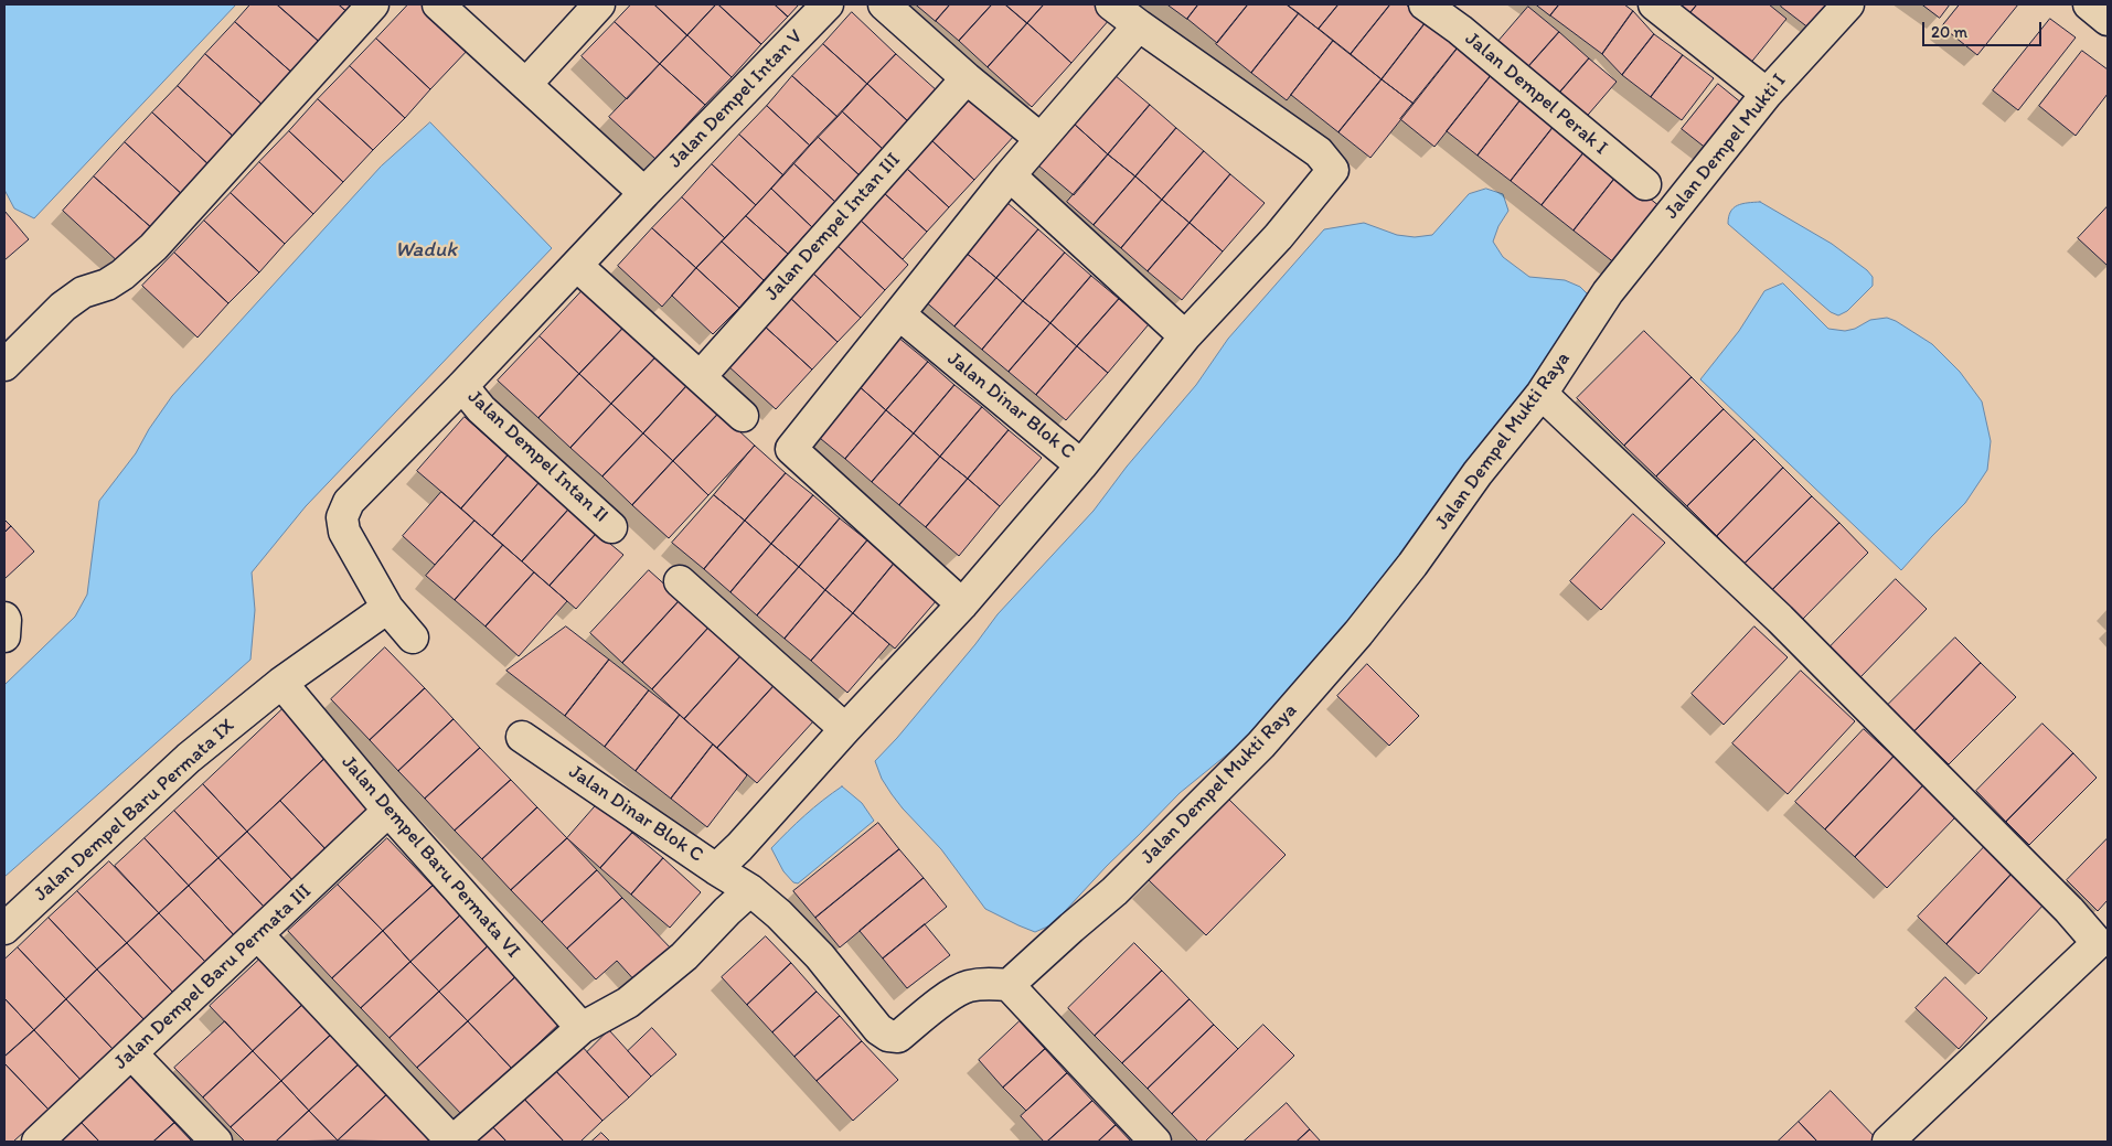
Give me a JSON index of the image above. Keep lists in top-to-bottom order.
{
  "streets": {
    "street": [
      "Jalan Dempel Perak I",
      "Jalan Dempel Intan V",
      "Jalan Dempel Mukti I",
      "Jalan Dempel Intan III",
      "Jalan Dinar Blok C",
      "Jalan Dempel Mukti Raya",
      "Jalan Dempel Intan II",
      "Jalan Dempel Baru Permata IX",
      "Jalan Dempel Baru Permata VI",
      "Jalan Dempel Baru Permata III"
    ]
  },
  "crossings": [
    ["Jalan Dempel Intan V", "Jalan Dempel Intan II"],
    ["Jalan Dempel Mukti I", "Jalan Dempel Mukti Raya"],
    ["Jalan Dempel Baru Permata IX", "Jalan Dempel Baru Permata VI"],
    ["Jalan Dempel Baru Permata VI", "Jalan Dempel Baru Permata III"]
  ],
  "water": ["Waduk"],
  "scale_bar": "20 m"
}
